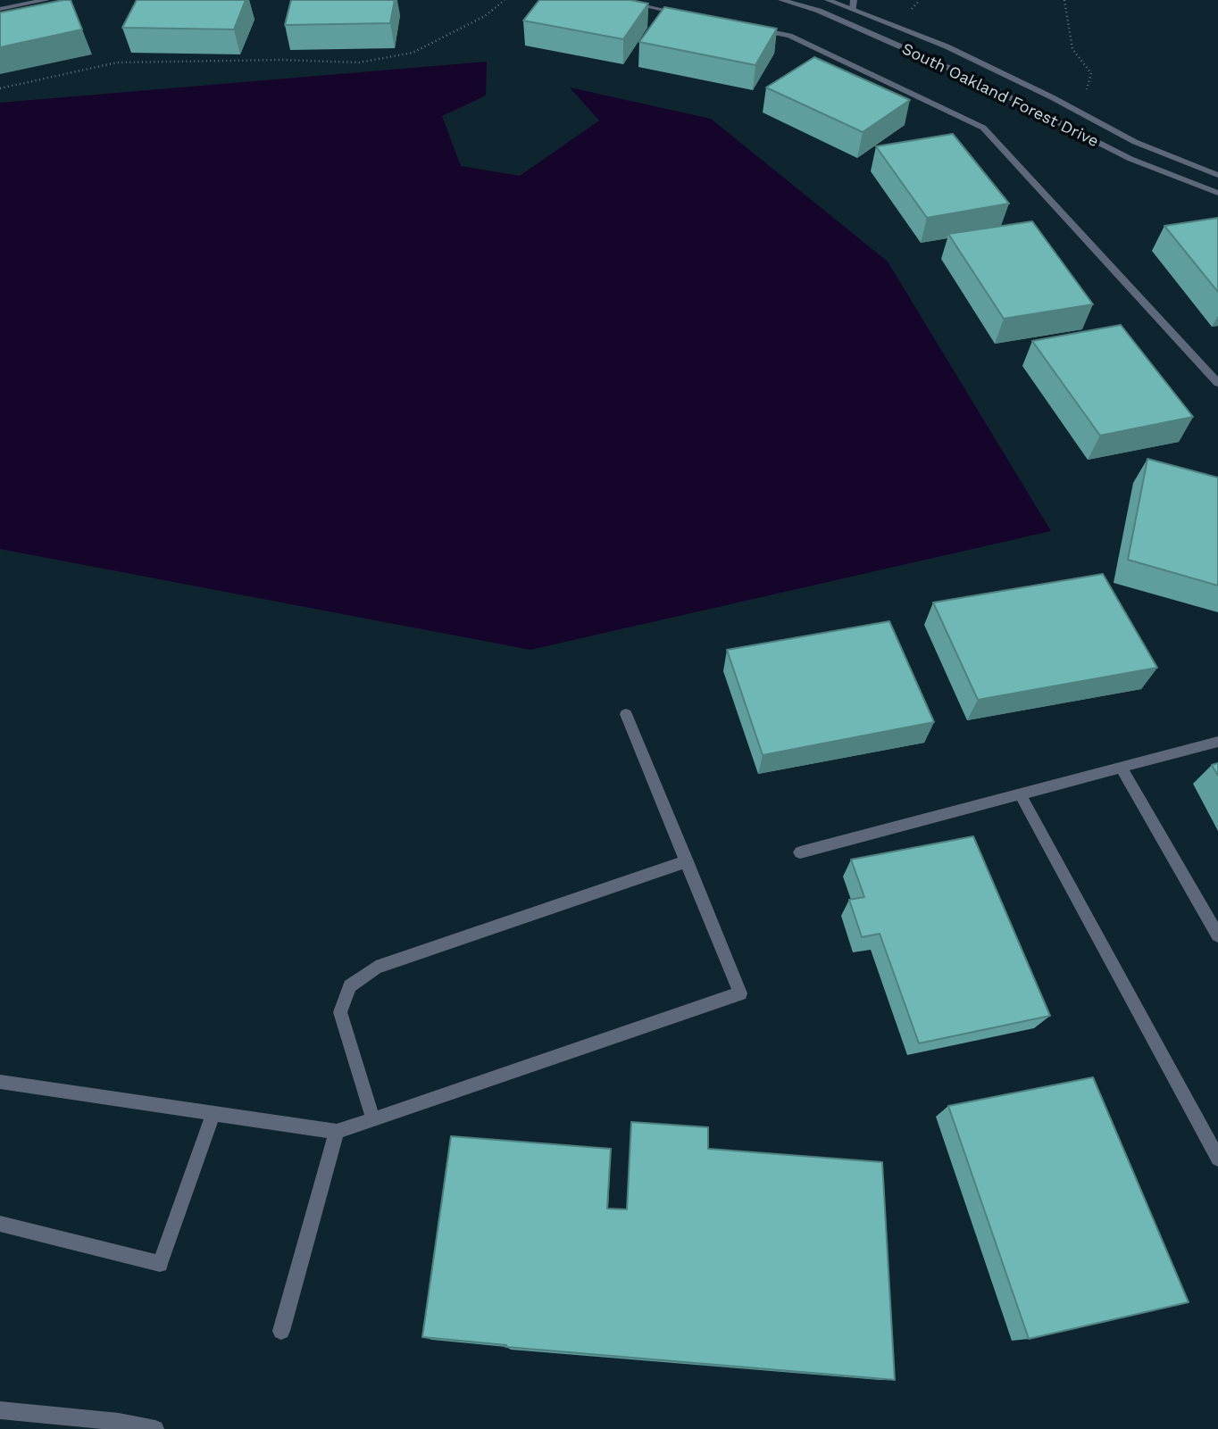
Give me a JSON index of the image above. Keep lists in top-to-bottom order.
{
  "streets": {
    "street": ["South Oakland Forest Drive"]
  }
}
